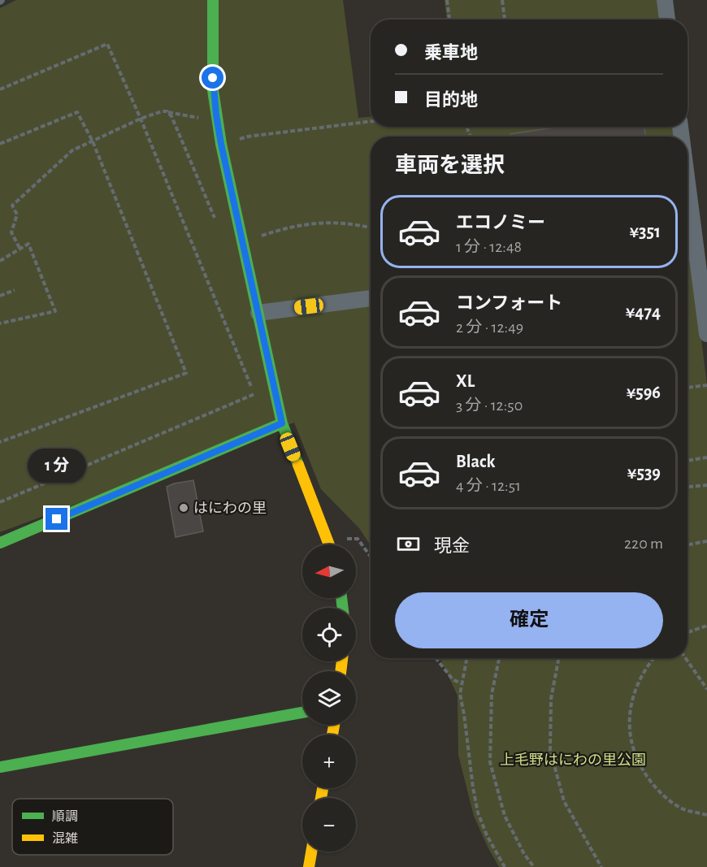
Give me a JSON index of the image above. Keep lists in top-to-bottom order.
{
  "parks": ["上毛野はにわの里公園"],
  "places": ["はにわの里"],
  "legend": ["順調", "混雑"],
  "north": "left",
  "page": {
    "banner": ["乗車地", "目的地"],
    "heading": "車両を選択",
    "list": [
      {
        "name": "エコノミー",
        "note": "1 分 · 12:48",
        "value": "¥351"
      },
      {
        "name": "コンフォート",
        "note": "2 分 · 12:49",
        "value": "¥474"
      },
      {
        "name": "XL",
        "note": "3 分 · 12:50",
        "value": "¥596"
      },
      {
        "name": "Black",
        "note": "4 分 · 12:51",
        "value": "¥539"
      }
    ],
    "bubble": "1 分",
    "pay": ["現金", "220 m"],
    "map_buttons": ["+", "−"],
    "buttons": "確定"
  }
}
